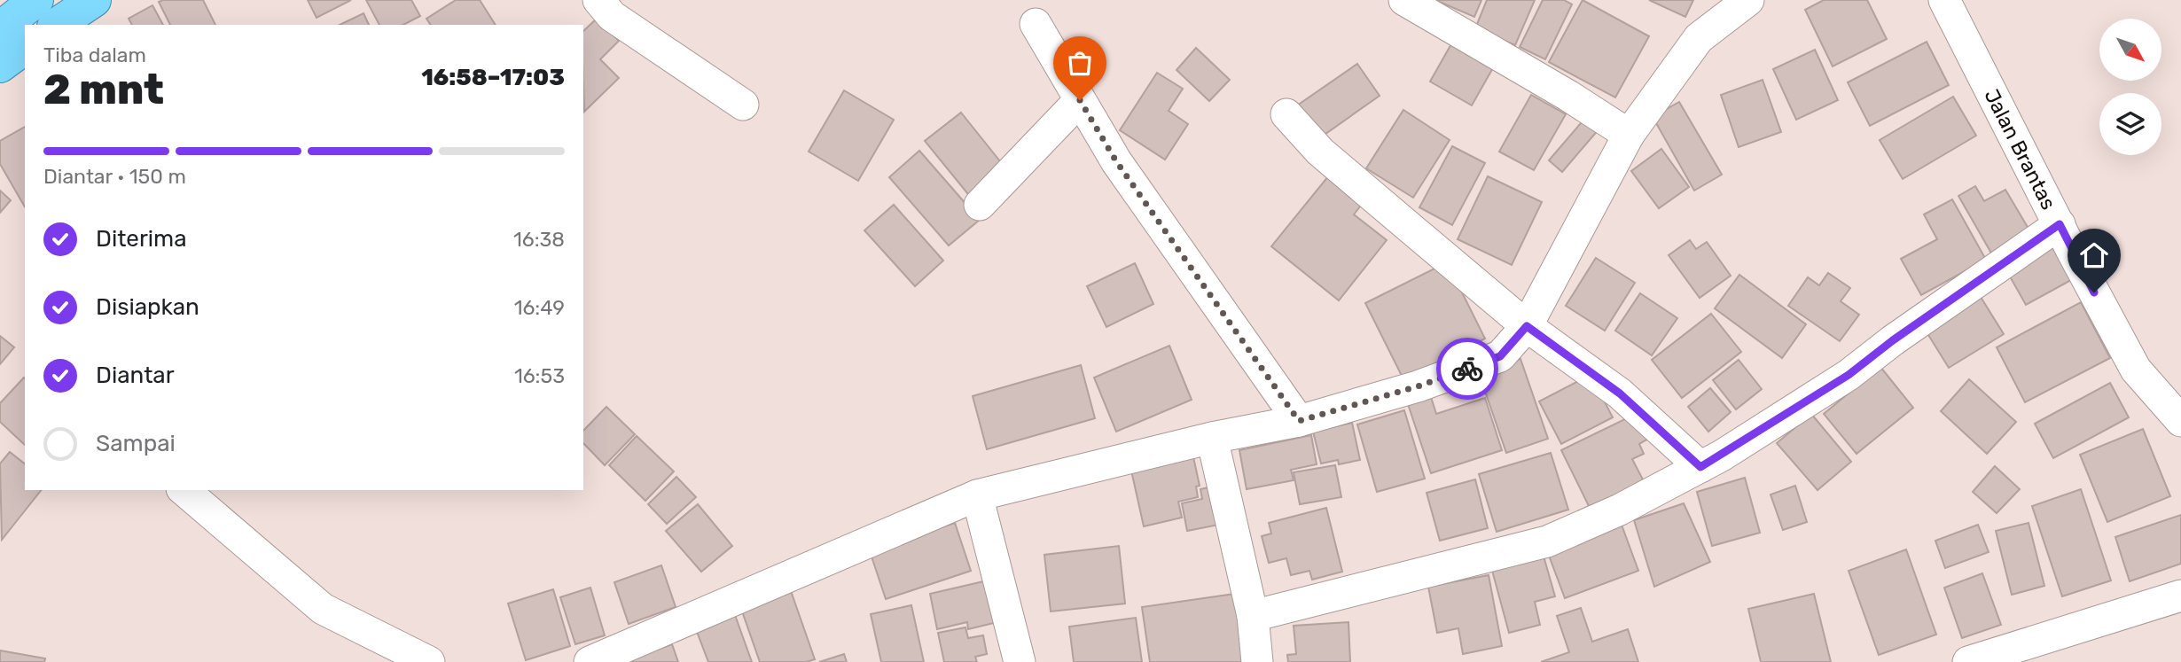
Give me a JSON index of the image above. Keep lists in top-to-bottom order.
{
  "streets": {
    "street": ["Jalan Brantas"]
  },
  "north": "bottom right",
  "page": {
    "heading": ["2 mnt", "Tiba dalam", "16:58–17:03"],
    "bar": "Diantar · 150 m",
    "list": [
      ["Diterima", "16:38"],
      ["Disiapkan", "16:49"],
      ["Diantar", "16:53"],
      "Sampai"
    ]
  }
}
